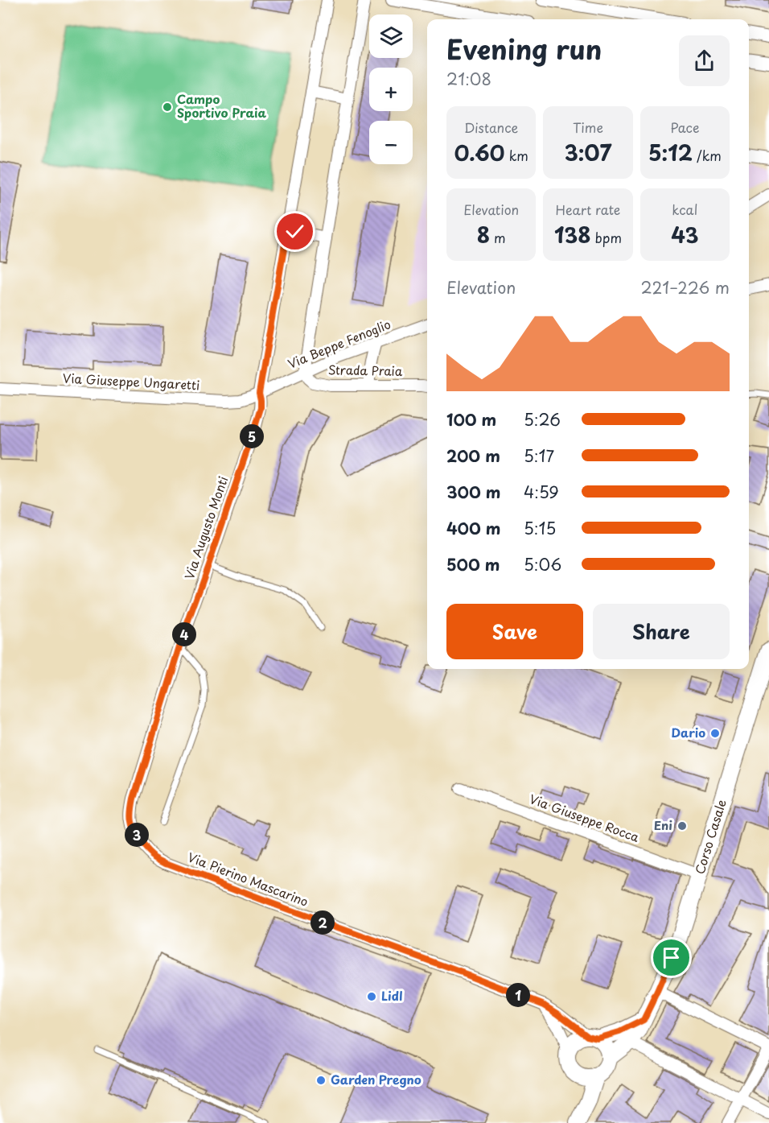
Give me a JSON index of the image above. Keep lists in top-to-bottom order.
{
  "streets": {
    "street": [
      "Via Beppe Fenoglio",
      "Strada Praia",
      "Via Giuseppe Ungaretti",
      "Via Augusto Monti",
      "Via Giuseppe Rocca",
      "Corso Casale",
      "Via Pierino Mascarino"
    ]
  },
  "crossings": [
    ["Via Beppe Fenoglio", "Strada Praia"],
    ["Via Beppe Fenoglio", "Via Giuseppe Ungaretti"],
    ["Via Beppe Fenoglio", "Via Augusto Monti"],
    ["Via Giuseppe Ungaretti", "Via Augusto Monti"],
    ["Via Augusto Monti", "Via Pierino Mascarino"],
    ["Via Giuseppe Rocca", "Corso Casale"],
    ["Corso Casale", "Via Pierino Mascarino"]
  ],
  "places": [
    "Campo Sportivo Praia",
    "Dario",
    "Eni",
    "Lidl",
    "Garden Pregno"
  ],
  "page": {
    "map_buttons": ["+", "−"],
    "heading": ["Evening run", "21:08"],
    "stats": [
      ["Distance", "0.60 km"],
      ["Time", "3:07"],
      ["Pace", "5:12 /km"],
      ["Elevation", "8 m"],
      ["Heart rate", "138 bpm"],
      ["kcal", "43"]
    ],
    "chart": ["Elevation", "221–226 m"],
    "list": [
      {
        "name": "100 m",
        "note": "5:26"
      },
      {
        "name": "200 m",
        "note": "5:17"
      },
      {
        "name": "300 m",
        "note": "4:59"
      },
      {
        "name": "400 m",
        "note": "5:15"
      },
      {
        "name": "500 m",
        "note": "5:06"
      }
    ],
    "pins": [
      "5",
      "4",
      "3",
      "2",
      "1"
    ],
    "buttons": ["Save", "Share"]
  }
}
